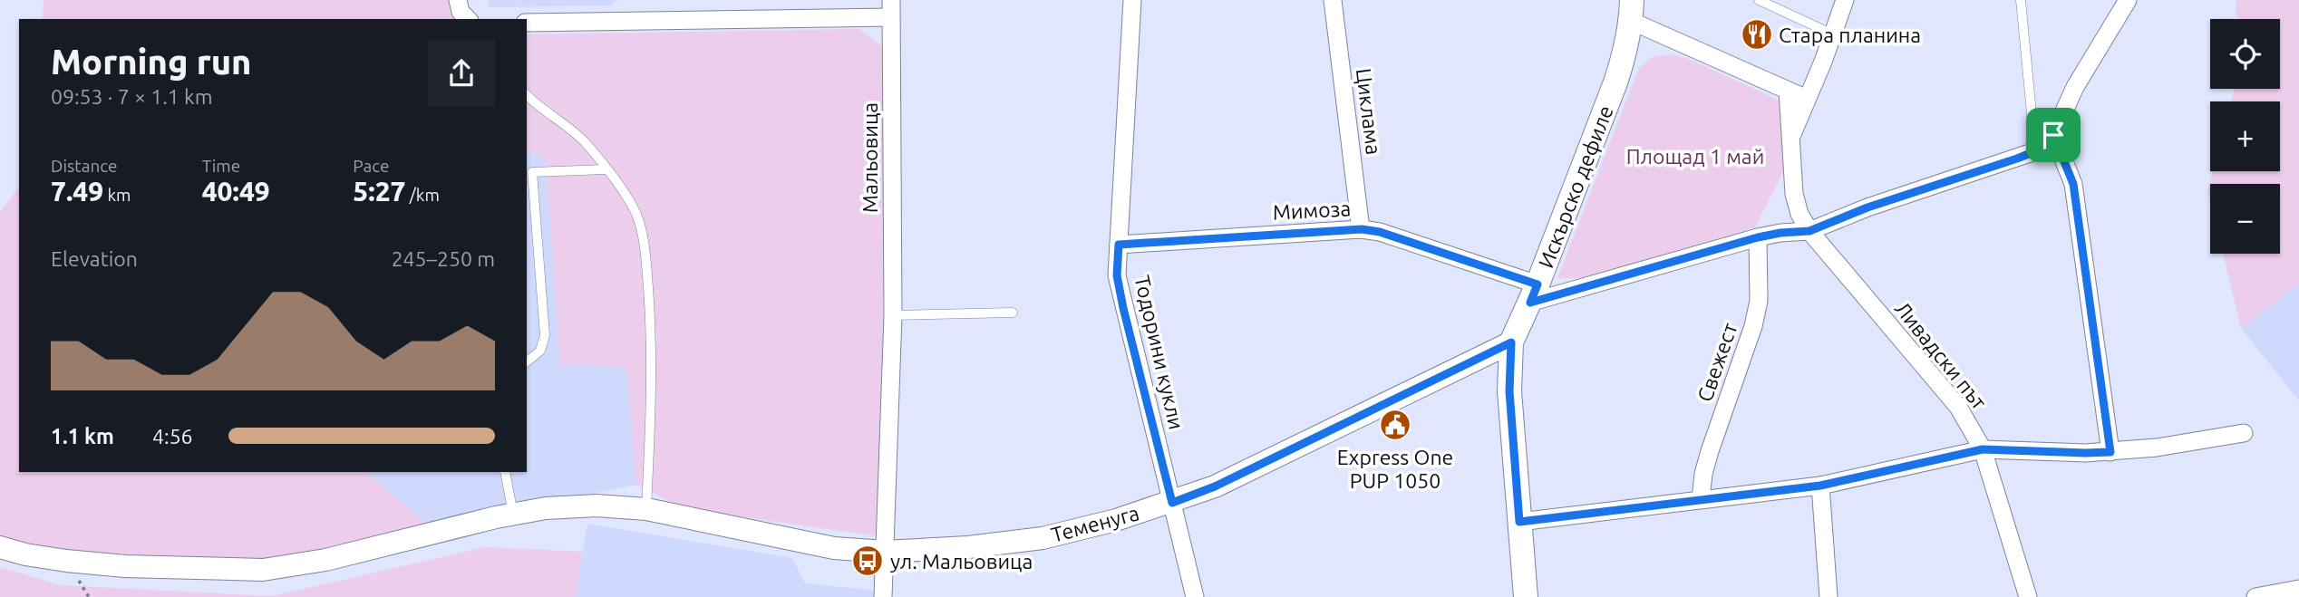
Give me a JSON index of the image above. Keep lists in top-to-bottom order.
{
  "streets": {
    "main road": ["Искърско дефиле"],
    "street": [
      "Циклама",
      "Мальовица",
      "Мимоза",
      "Тодорини кукли",
      "Ливадски път",
      "Свежест",
      "Теменуга"
    ]
  },
  "crossings": [
    ["Циклама", "Мимоза"],
    ["Мальовица", "Теменуга"],
    ["Искърско дефиле", "Мимоза"],
    ["Искърско дефиле", "Теменуга"],
    ["Мимоза", "Тодорини кукли"],
    ["Тодорини кукли", "Теменуга"]
  ],
  "parks": ["Площад 1 май"],
  "places": {
    "restaurant": ["Стара планина"],
    "public building": ["Express One PUP 1050"],
    "bus stop": ["ул. Мальовица"]
  },
  "page": {
    "map_buttons": ["+", "−"],
    "heading": ["Morning run", "09:53 · 7 × 1.1 km"],
    "stats": [
      ["Distance", "7.49 km"],
      ["Time", "40:49"],
      ["Pace", "5:27 /km"]
    ],
    "chart": ["Elevation", "245–250 m"],
    "list": [
      {
        "name": "1.1 km",
        "note": "4:56"
      }
    ]
  }
}
